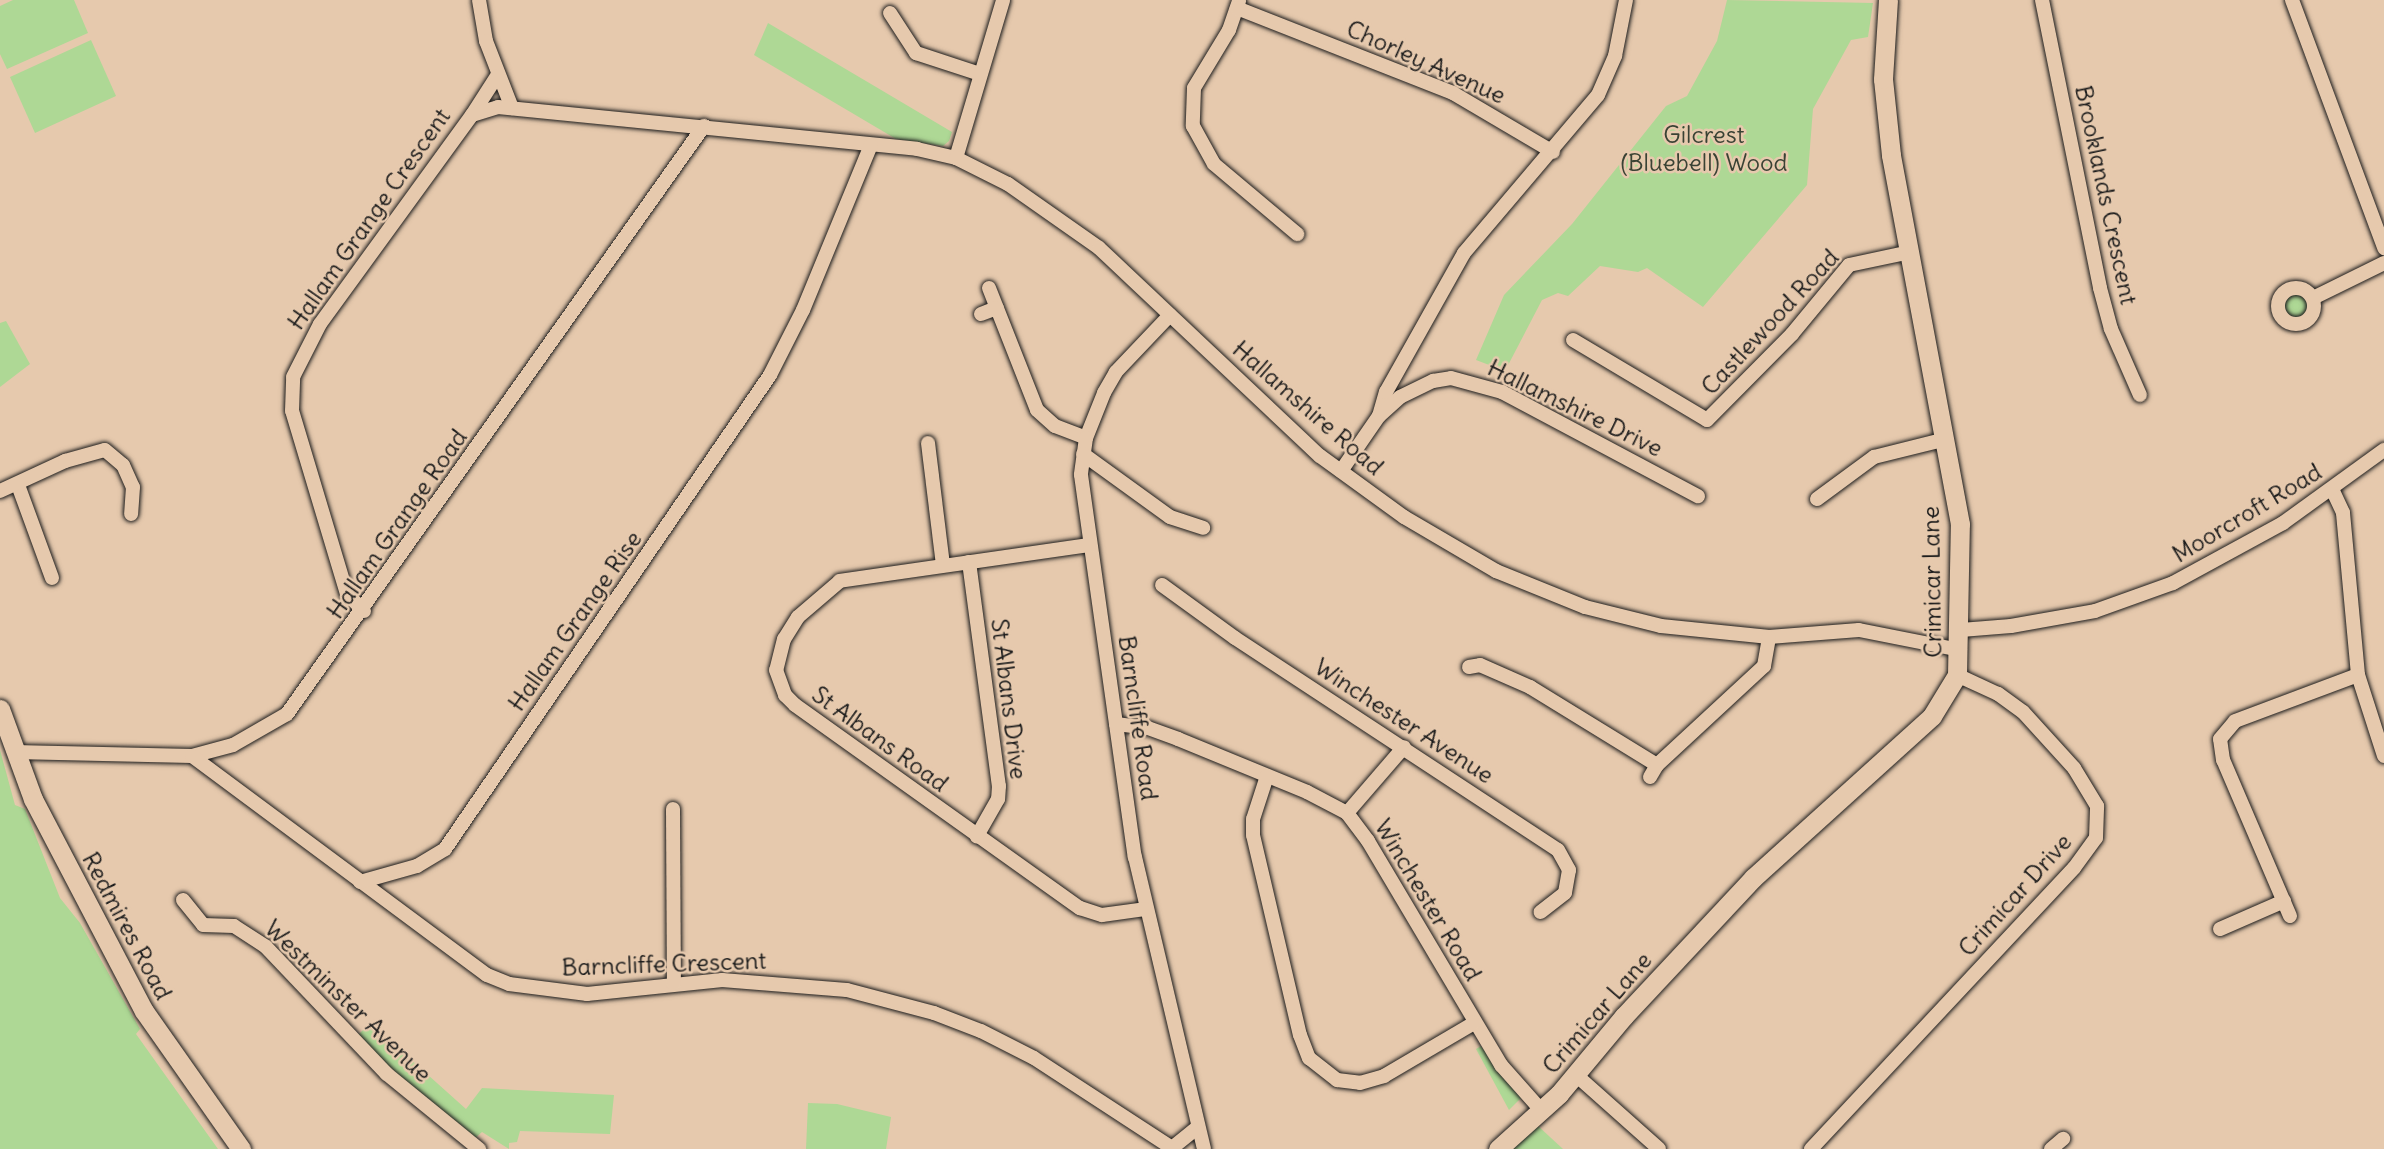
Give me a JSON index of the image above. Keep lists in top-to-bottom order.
{
  "streets": {
    "street": [
      "Chorley Avenue",
      "Brooklands Crescent",
      "Hallam Grange Crescent",
      "Castlewood Road",
      "Hallamshire Road",
      "Hallamshire Drive",
      "Moorcroft Road",
      "Hallam Grange Road",
      "Crimicar Lane",
      "Hallam Grange Rise",
      "St Albans Drive",
      "Barncliffe Road",
      "Winchester Avenue",
      "St Albans Road",
      "Crimicar Drive",
      "Winchester Road",
      "Redmires Road",
      "Barncliffe Crescent",
      "Westminster Avenue"
    ]
  },
  "crossings": [
    ["Hallam Grange Crescent", "Hallamshire Road"],
    ["Hallam Grange Crescent", "Hallam Grange Road"],
    ["Hallam Grange Crescent", "Hallam Grange Rise"],
    ["Castlewood Road", "Crimicar Lane"],
    ["Hallamshire Road", "Hallamshire Drive"],
    ["Hallamshire Road", "Moorcroft Road"],
    ["Hallamshire Road", "Crimicar Lane"],
    ["Hallamshire Road", "Barncliffe Road"],
    ["Moorcroft Road", "Crimicar Lane"],
    ["Hallam Grange Road", "Redmires Road"],
    ["Crimicar Lane", "Crimicar Drive"],
    ["Crimicar Lane", "Winchester Road"],
    ["Hallam Grange Rise", "Barncliffe Crescent"],
    ["St Albans Drive", "St Albans Road"],
    ["Barncliffe Road", "St Albans Road"],
    ["Barncliffe Road", "Winchester Road"],
    ["Barncliffe Road", "Barncliffe Crescent"]
  ],
  "parks": ["Gilcrest (Bluebell) Wood"]
}
